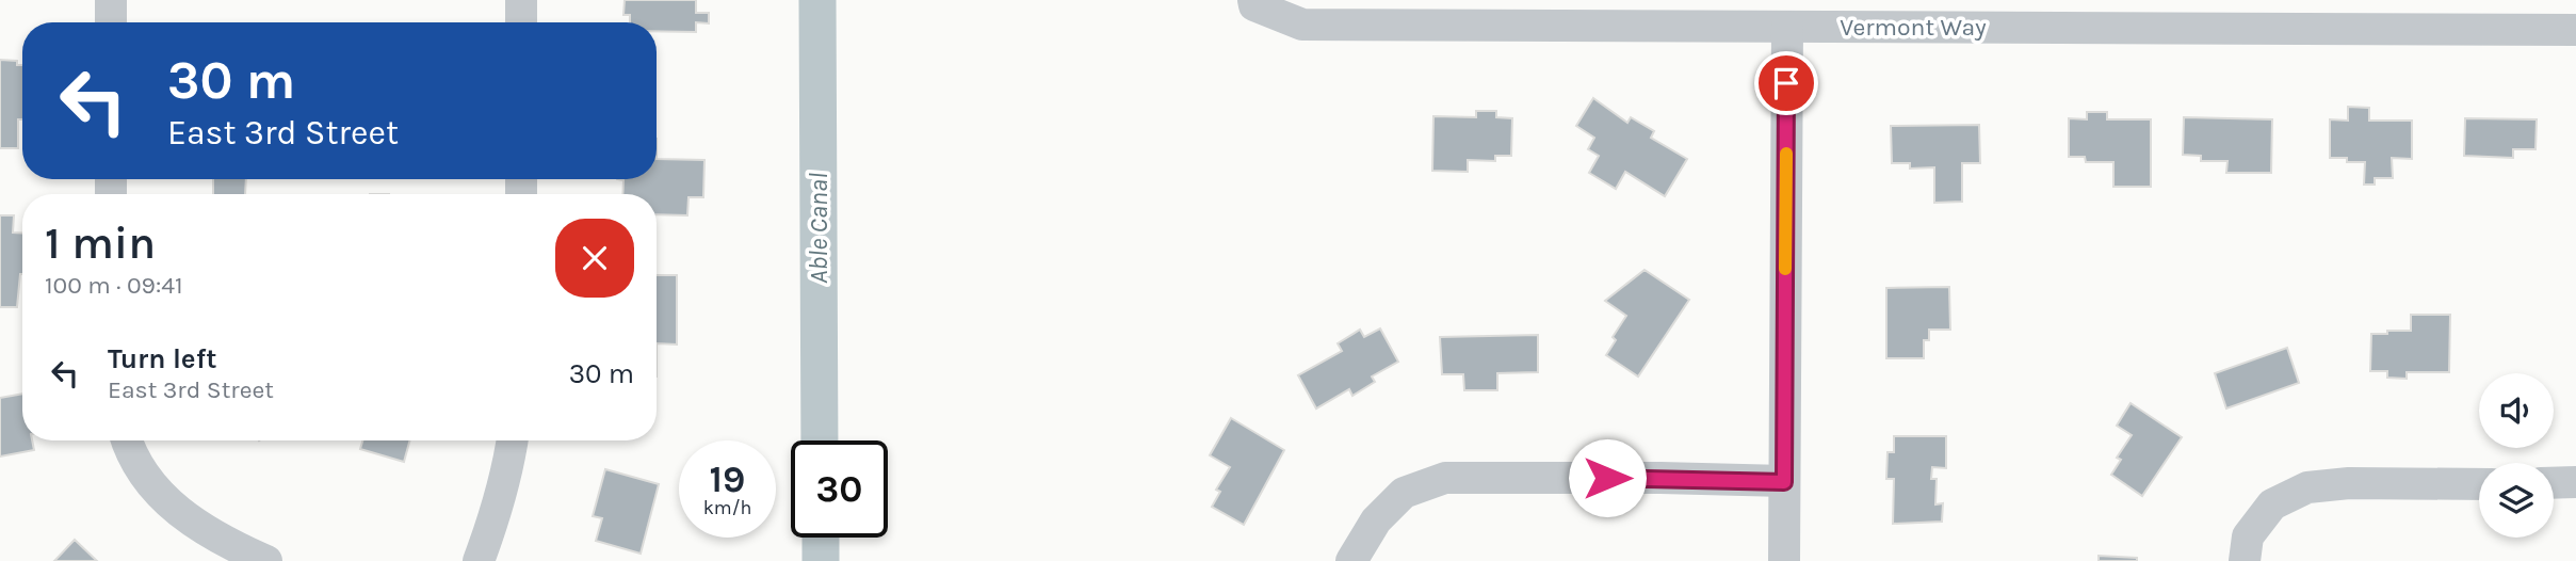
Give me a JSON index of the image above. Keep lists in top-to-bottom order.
{
  "streets": {
    "street": ["Vermont Way"]
  },
  "water": ["Able Canal"],
  "page": {
    "turn": ["30 m", "East 3rd Street"],
    "heading": ["1 min", "100 m · 09:41"],
    "list": [
      {
        "name": "Turn left",
        "note": "East 3rd Street",
        "value": "30 m"
      }
    ],
    "speed": "19 km/h",
    "limit": "30"
  }
}
